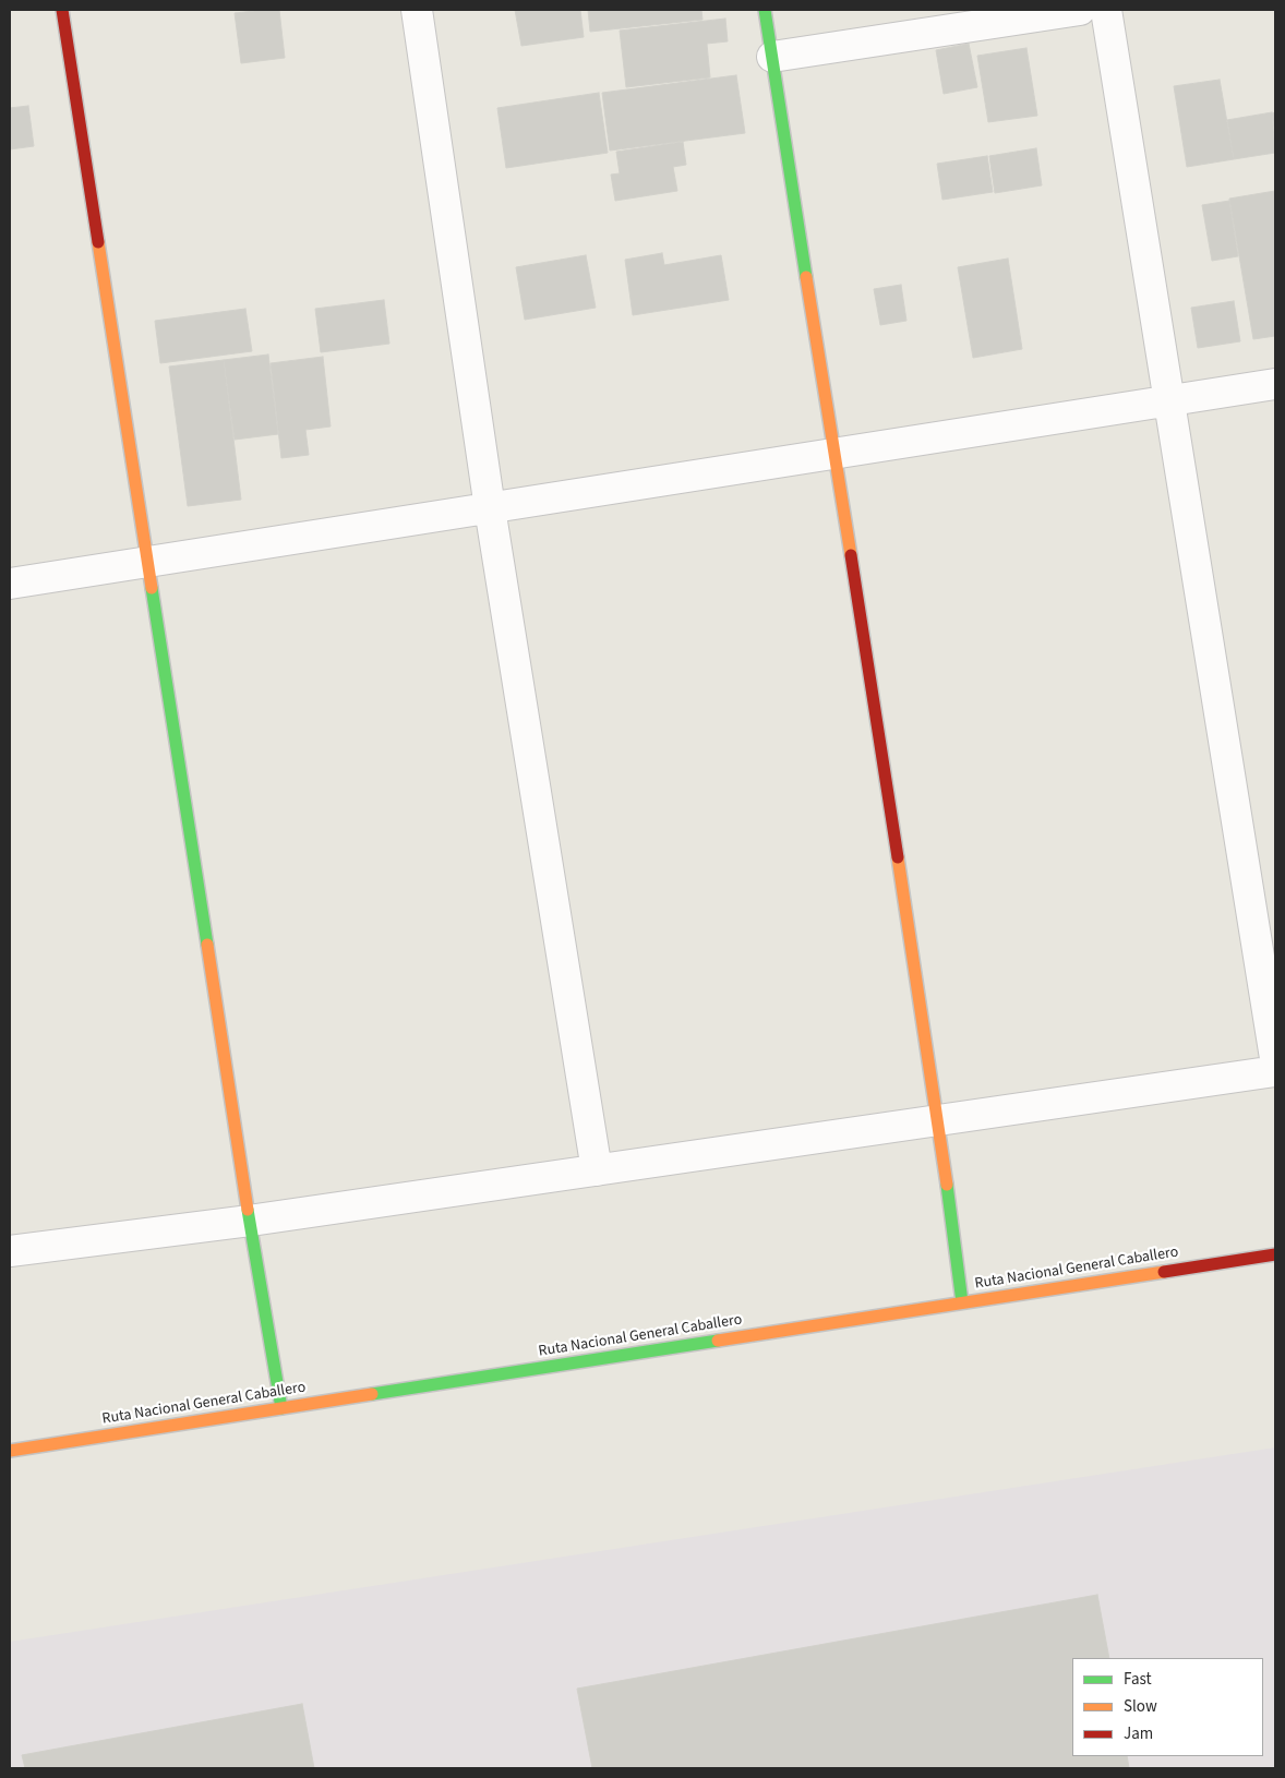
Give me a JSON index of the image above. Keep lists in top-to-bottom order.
{
  "streets": {
    "main road": ["Ruta Nacional General Caballero"]
  },
  "legend": ["Fast", "Slow", "Jam"]
}
